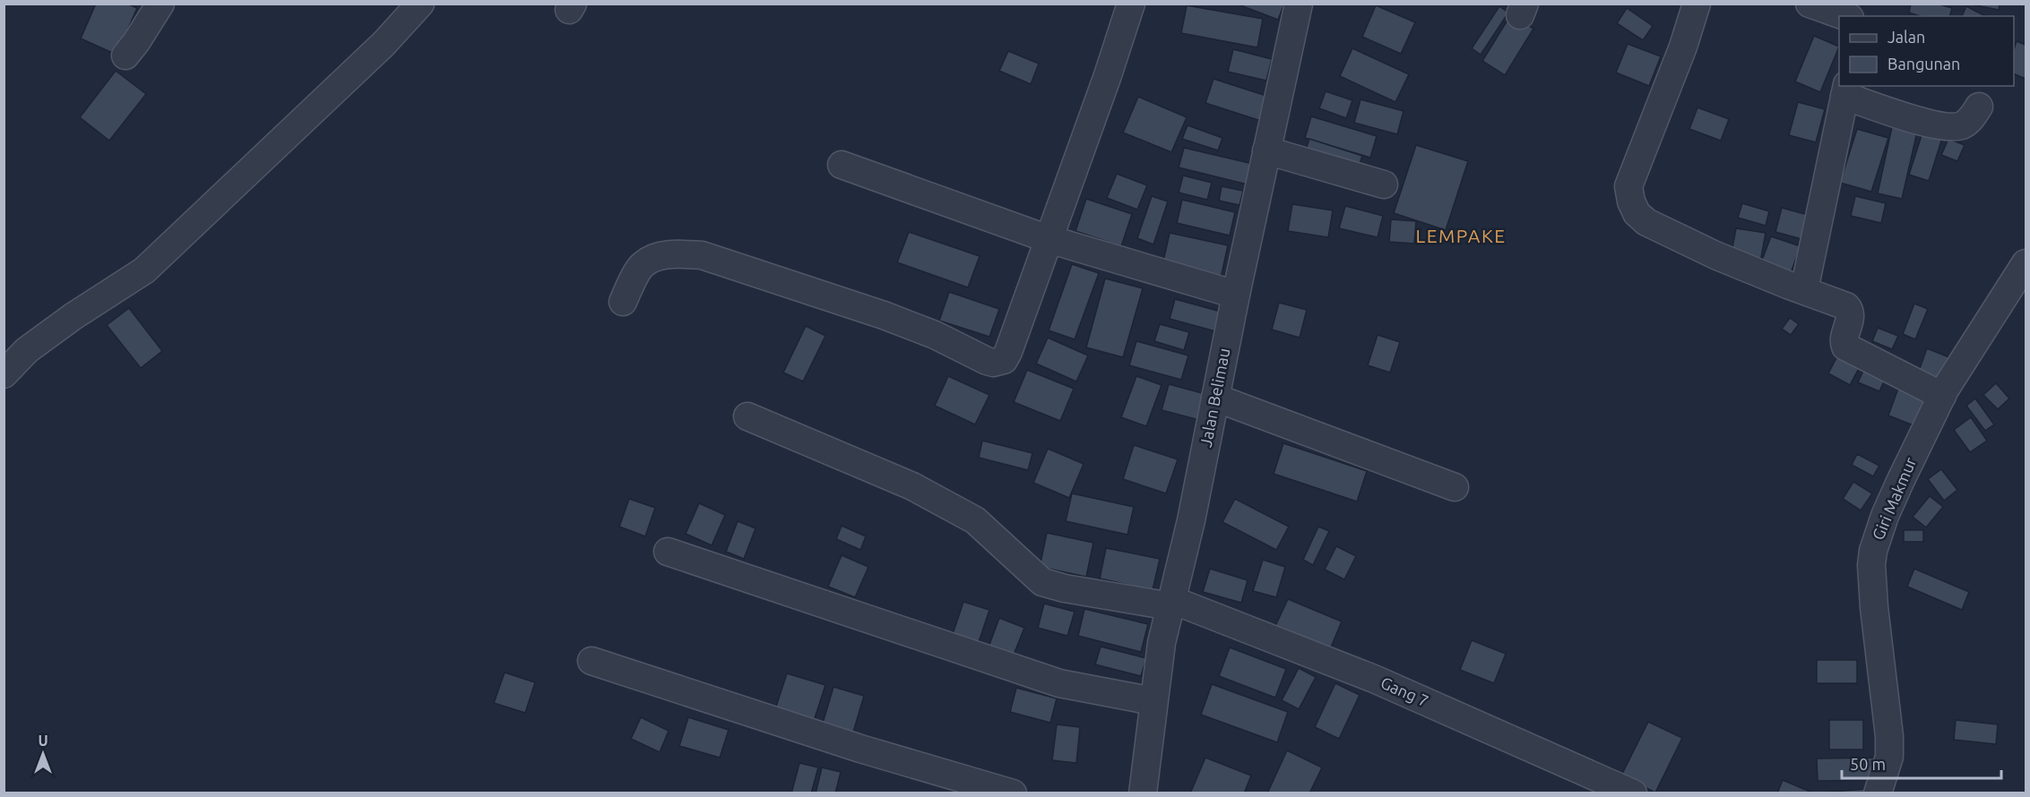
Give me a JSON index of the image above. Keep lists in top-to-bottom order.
{
  "streets": {
    "street": ["Jalan Belimau", "Giri Makmur", "Gang 7"]
  },
  "crossings": [
    ["Jalan Belimau", "Gang 7"]
  ],
  "districts": ["LEMPAKE"],
  "legend": ["Jalan", "Bangunan"],
  "scale_bar": "50 m",
  "north": "top"
}
